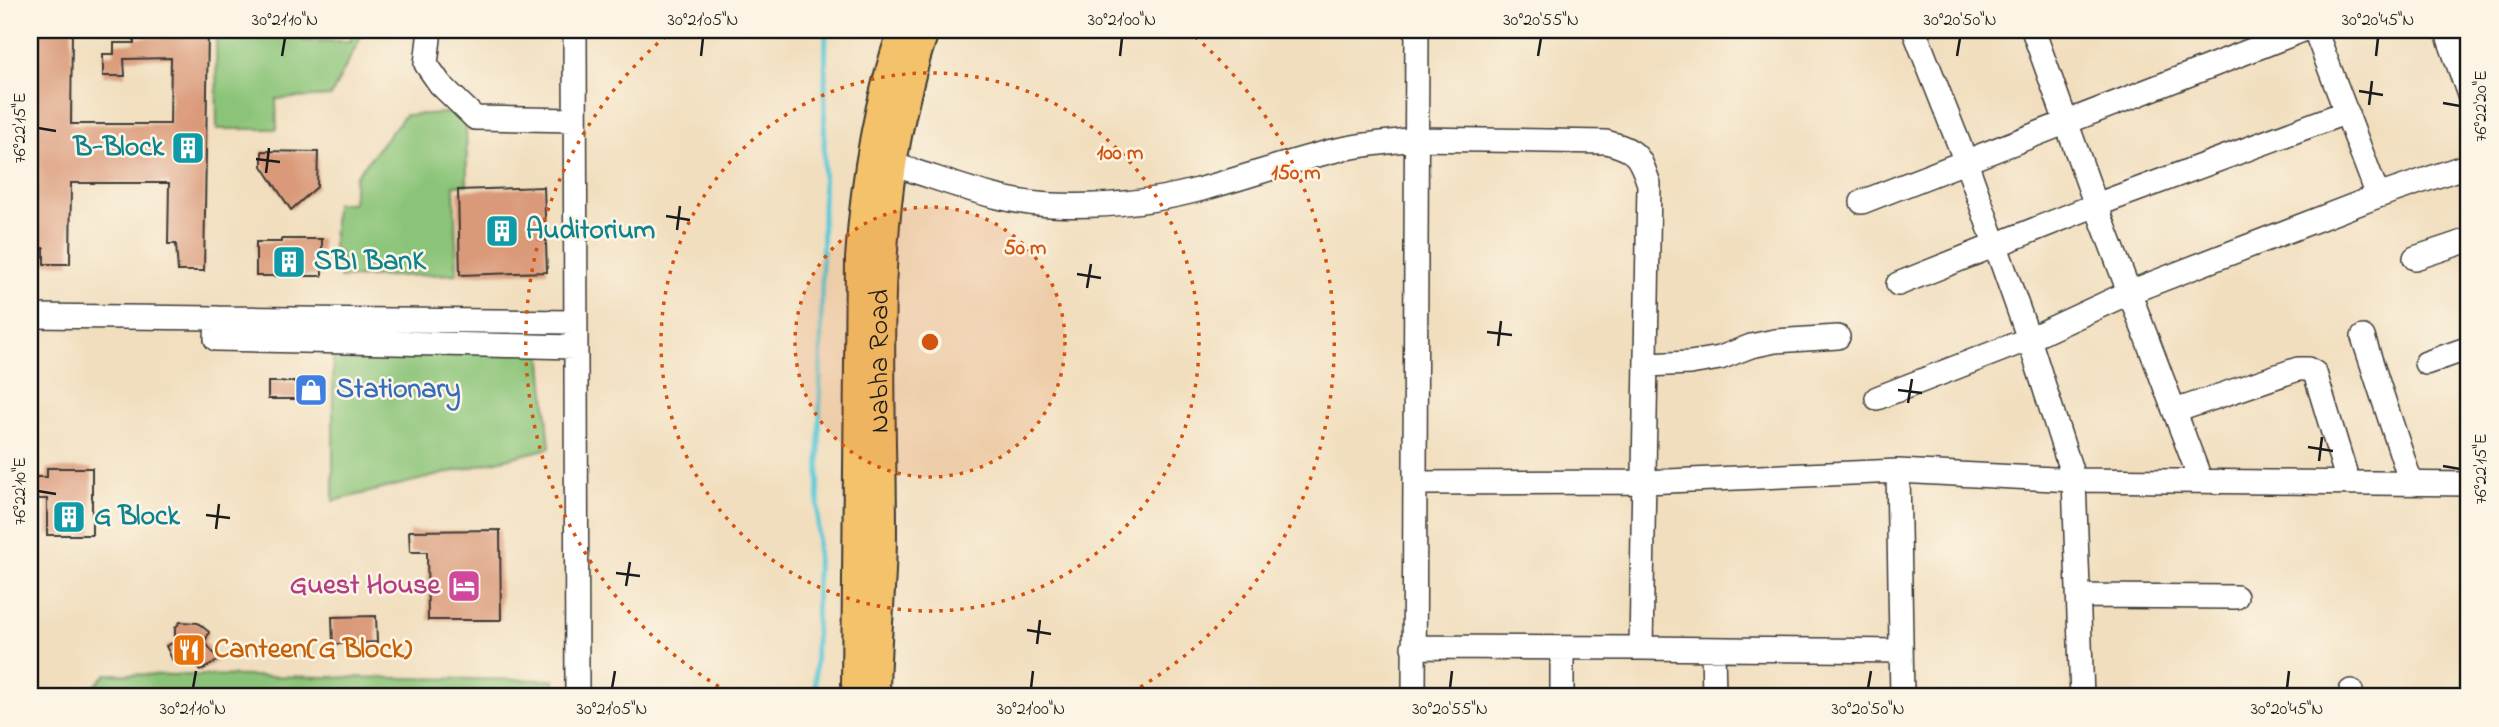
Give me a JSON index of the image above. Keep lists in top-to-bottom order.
{
  "streets": {
    "main road": ["Nabha Road"]
  },
  "places": {
    "building": [
      "B-Block",
      "Auditorium",
      "SBI BanK",
      "G Block"
    ],
    "shop": ["Stationary"],
    "hotel": ["Guest House"],
    "restaurant": ["Canteen(G Block)"]
  },
  "coordinates": [
    "30°21'10\"N",
    "30°21'05\"N",
    "30°21'00\"N",
    "30°20'55\"N",
    "30°20'50\"N",
    "30°20'45\"N",
    "76°22'20\"E",
    "76°22'15\"E",
    "76°22'10\"E"
  ],
  "rings": ["100 m", "150 m", "50 m"]
}
